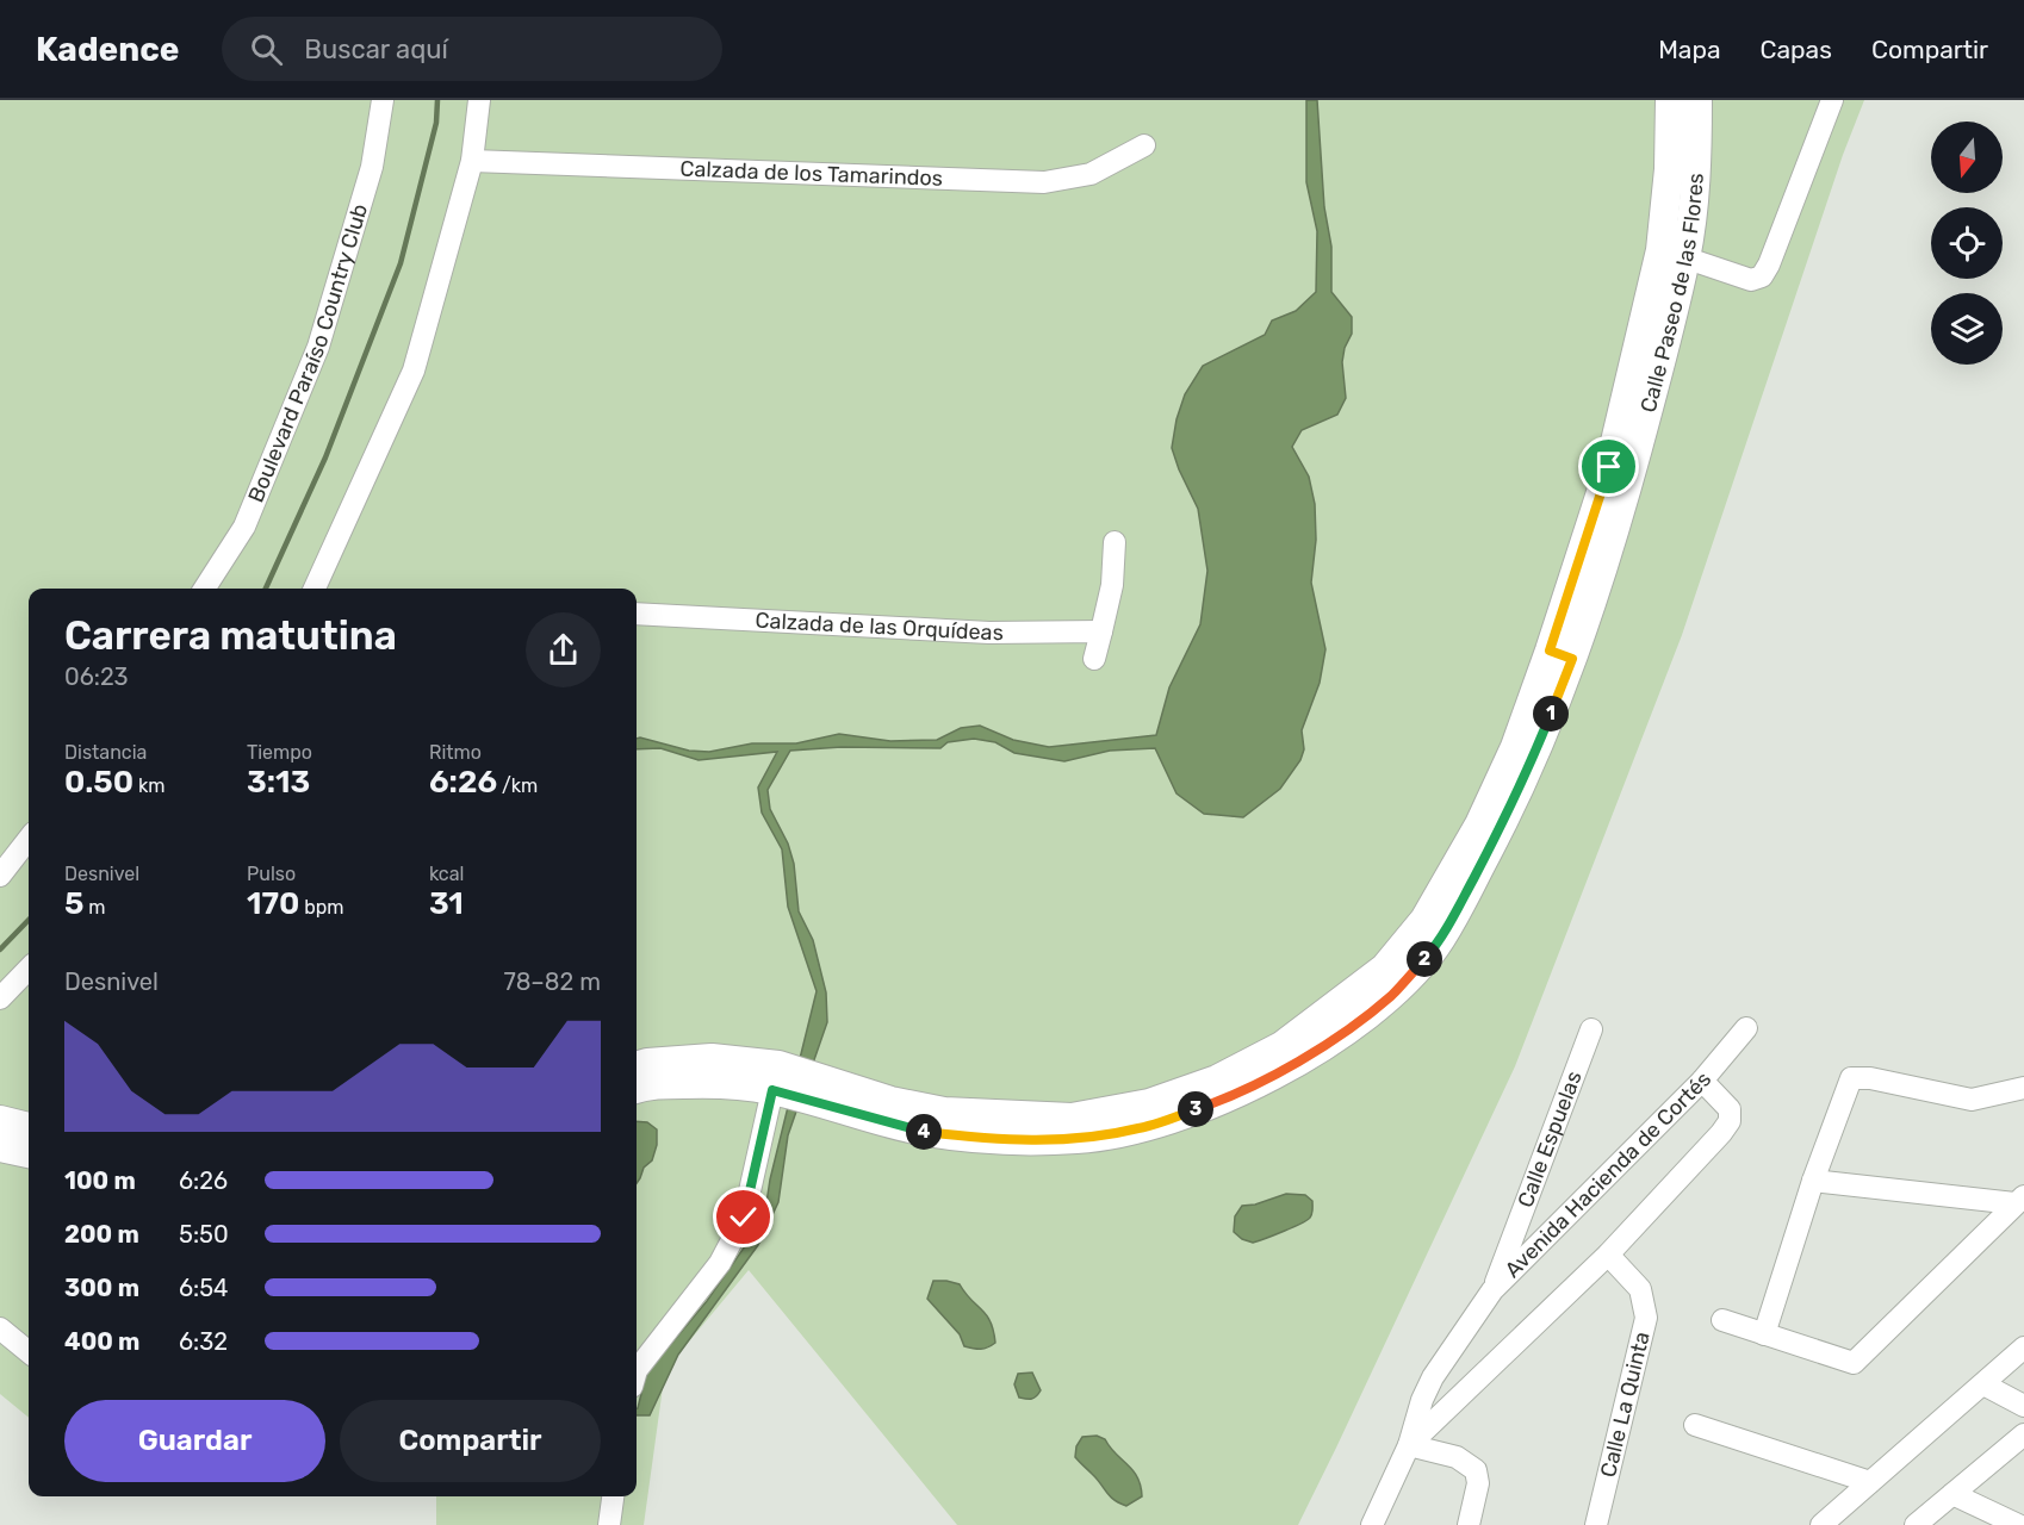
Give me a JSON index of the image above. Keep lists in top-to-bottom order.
{
  "streets": {
    "street": [
      "Calzada de los Tamarindos",
      "Calle Paseo de las Flores",
      "Boulevard Paraíso Country Club",
      "Calzada de las Orquídeas",
      "Calle Espuelas",
      "Avenida Hacienda de Cortés",
      "Calle La Quinta"
    ]
  },
  "crossings": [
    ["Calle Espuelas", "Avenida Hacienda de Cortés"],
    ["Avenida Hacienda de Cortés", "Calle La Quinta"]
  ],
  "north": "bottom",
  "page": {
    "header": "Kadence",
    "search": "Buscar aquí",
    "nav": ["Mapa", "Capas", "Compartir"],
    "heading": ["Carrera matutina", "06:23"],
    "pins": [
      "1",
      "2",
      "3",
      "4"
    ],
    "stats": [
      ["Distancia", "0.50 km"],
      ["Tiempo", "3:13"],
      ["Ritmo", "6:26 /km"],
      ["Desnivel", "5 m"],
      ["Pulso", "170 bpm"],
      ["kcal", "31"]
    ],
    "chart": ["Desnivel", "78–82 m"],
    "list": [
      {
        "name": "100 m",
        "note": "6:26"
      },
      {
        "name": "200 m",
        "note": "5:50"
      },
      {
        "name": "300 m",
        "note": "6:54"
      },
      {
        "name": "400 m",
        "note": "6:32"
      }
    ],
    "buttons": ["Guardar", "Compartir"]
  }
}
